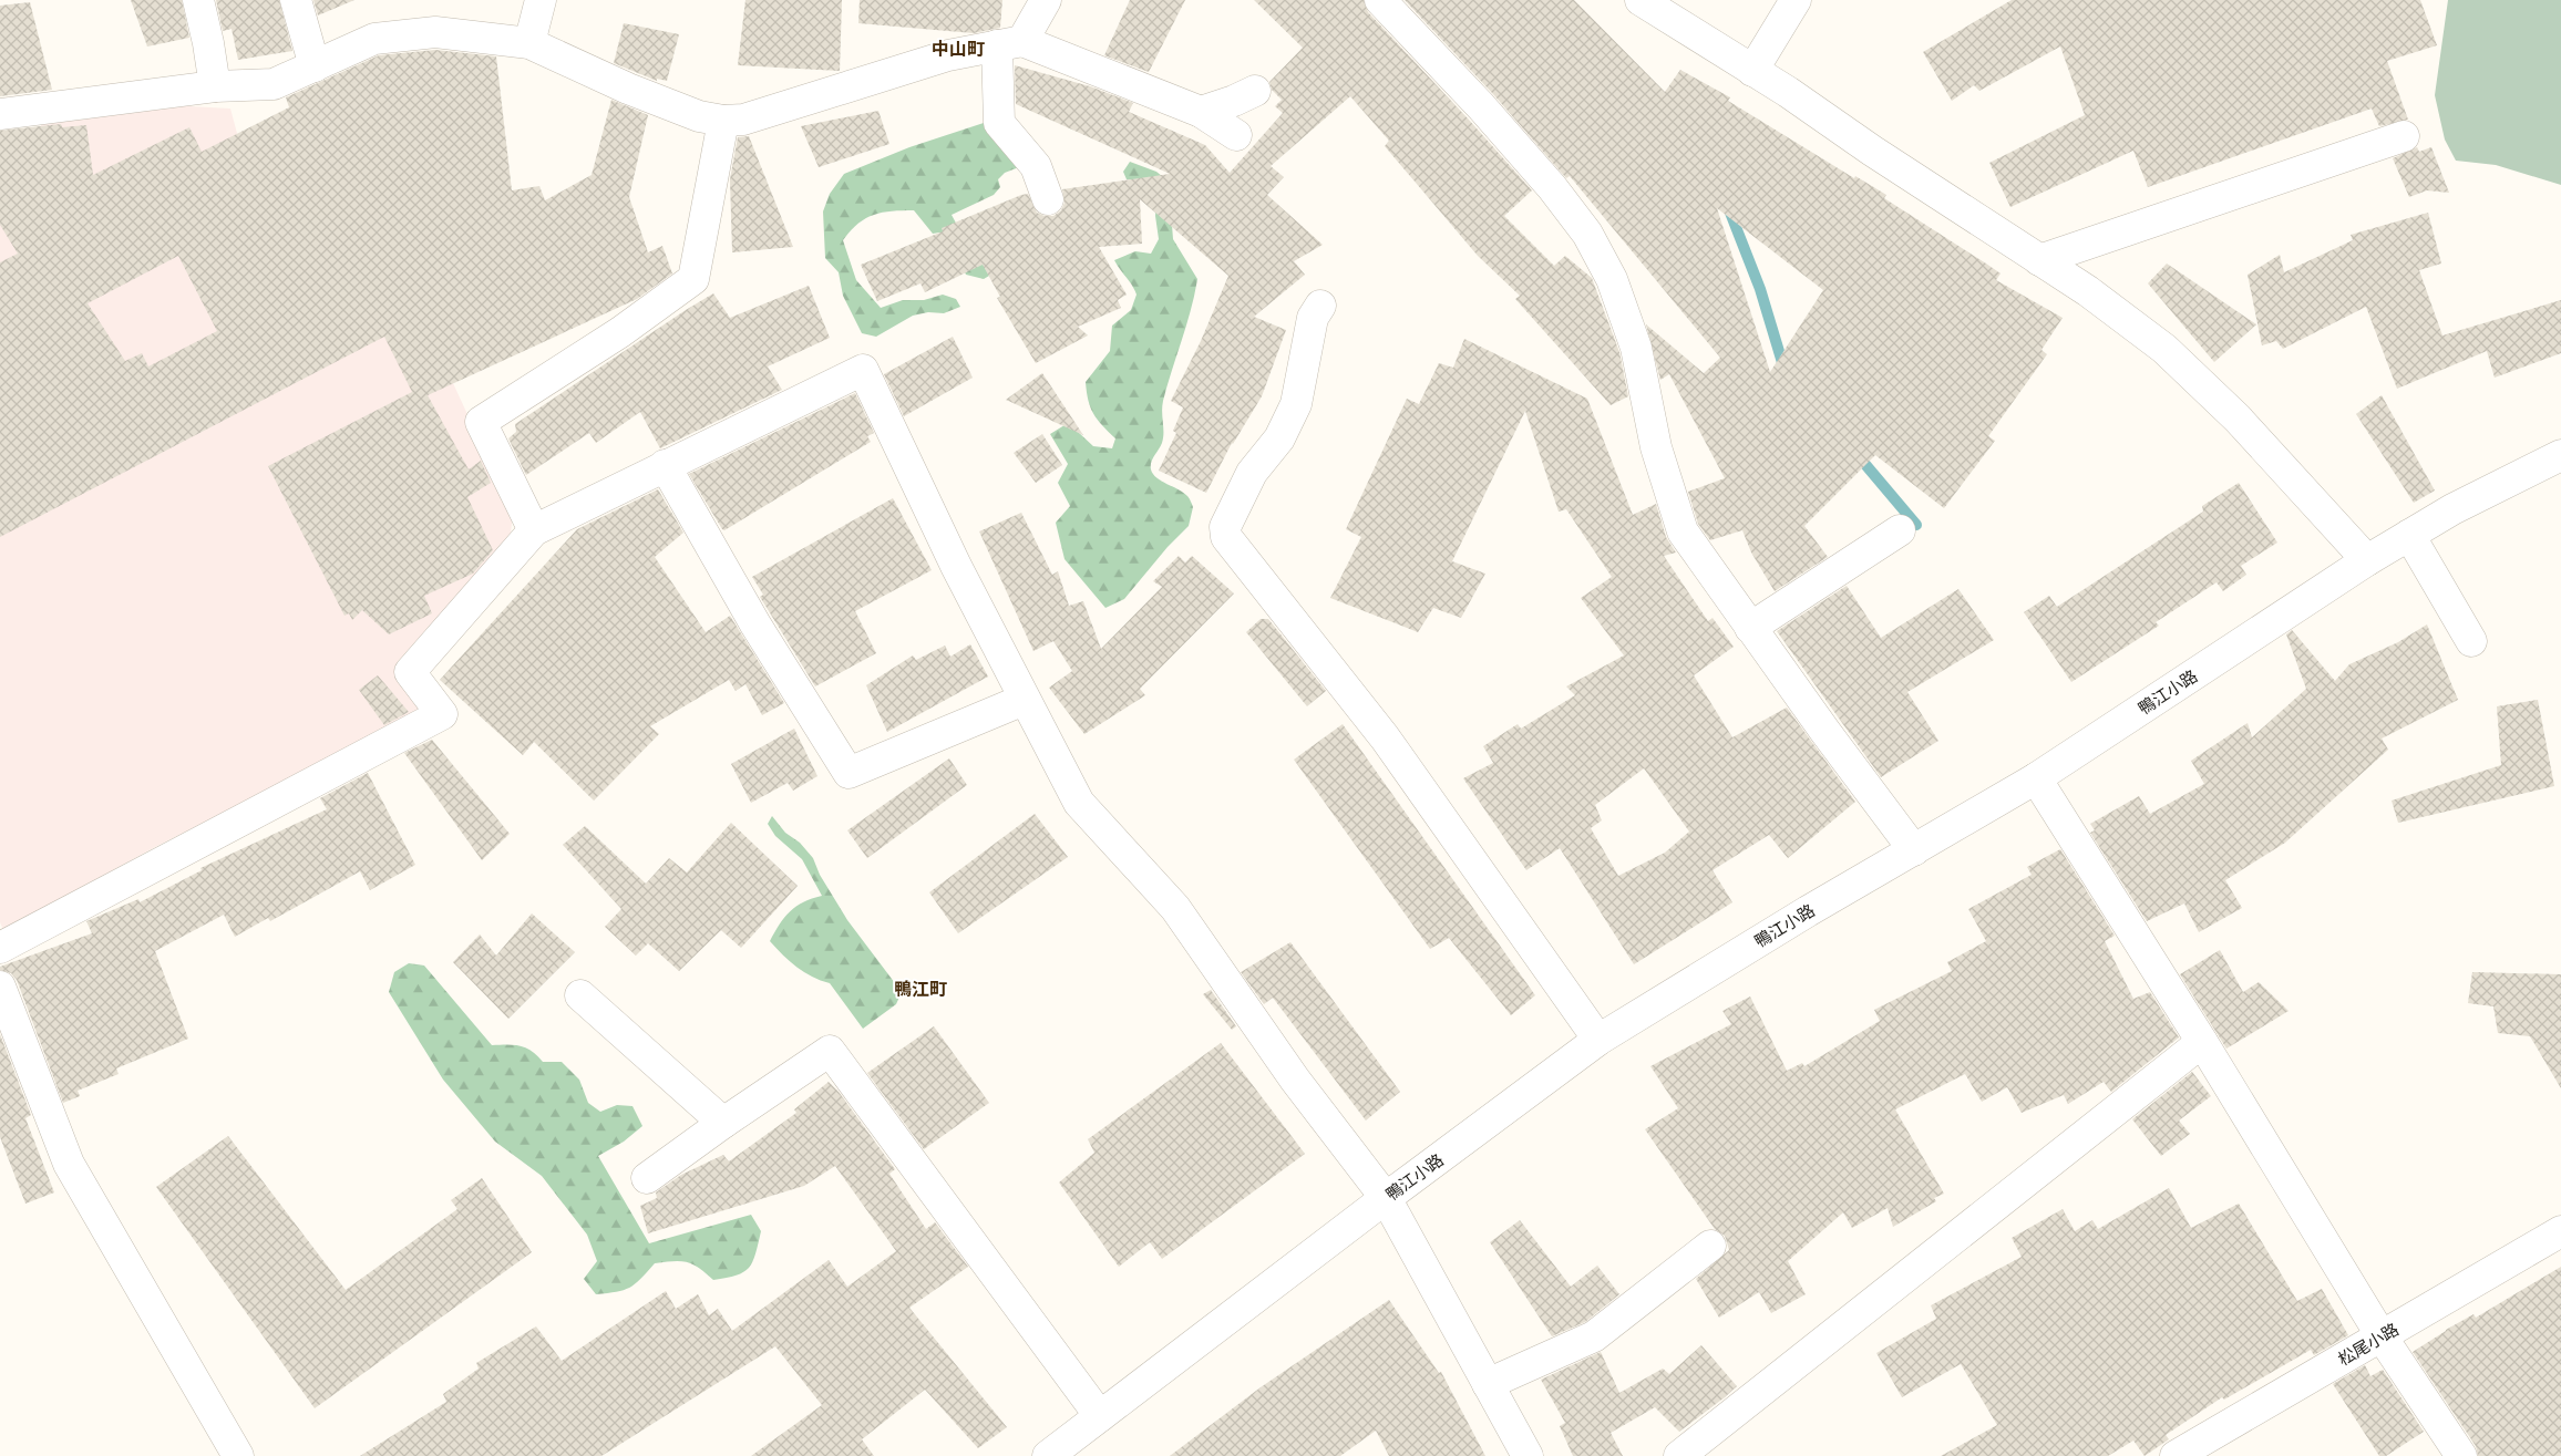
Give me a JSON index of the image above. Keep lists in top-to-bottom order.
{
  "streets": {
    "street": ["鴨江小路", "松尾小路"]
  },
  "districts": ["中山町", "鴨江町"]
}
